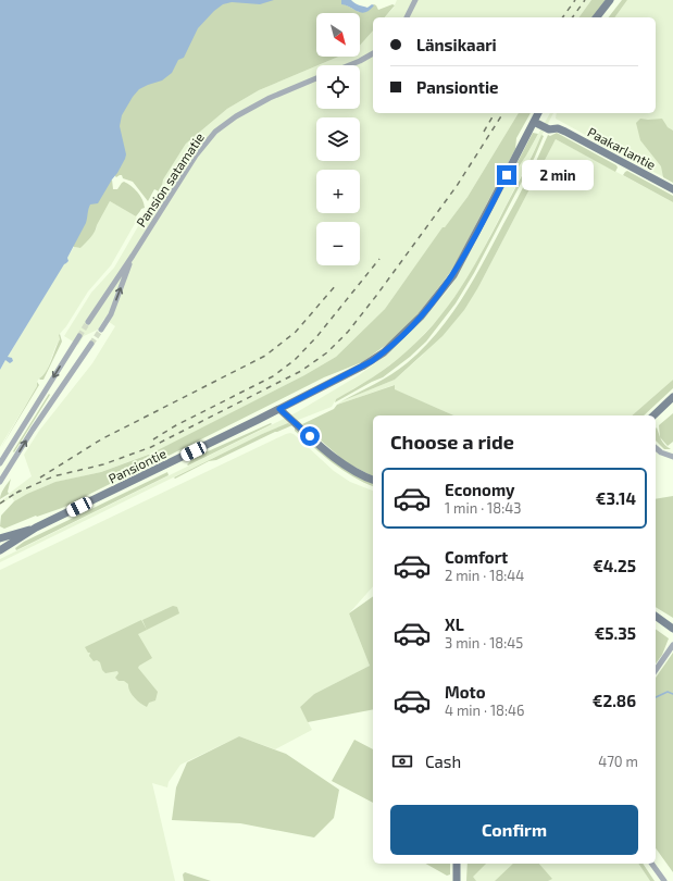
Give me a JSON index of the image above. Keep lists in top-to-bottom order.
{
  "streets": {
    "street": ["Paakarlantie", "Pansion satamatie", "Pansiontie"]
  },
  "crossings": [
    ["Paakarlantie", "Pansiontie"]
  ],
  "north": "bottom right",
  "page": {
    "map_buttons": ["+", "−"],
    "banner": ["Länsikaari", "Pansiontie"],
    "bubble": "2 min",
    "heading": "Choose a ride",
    "list": [
      {
        "name": "Economy",
        "note": "1 min · 18:43",
        "value": "€3.14"
      },
      {
        "name": "Comfort",
        "note": "2 min · 18:44",
        "value": "€4.25"
      },
      {
        "name": "XL",
        "note": "3 min · 18:45",
        "value": "€5.35"
      },
      {
        "name": "Moto",
        "note": "4 min · 18:46",
        "value": "€2.86"
      }
    ],
    "pay": ["Cash", "470 m"],
    "buttons": "Confirm"
  }
}
